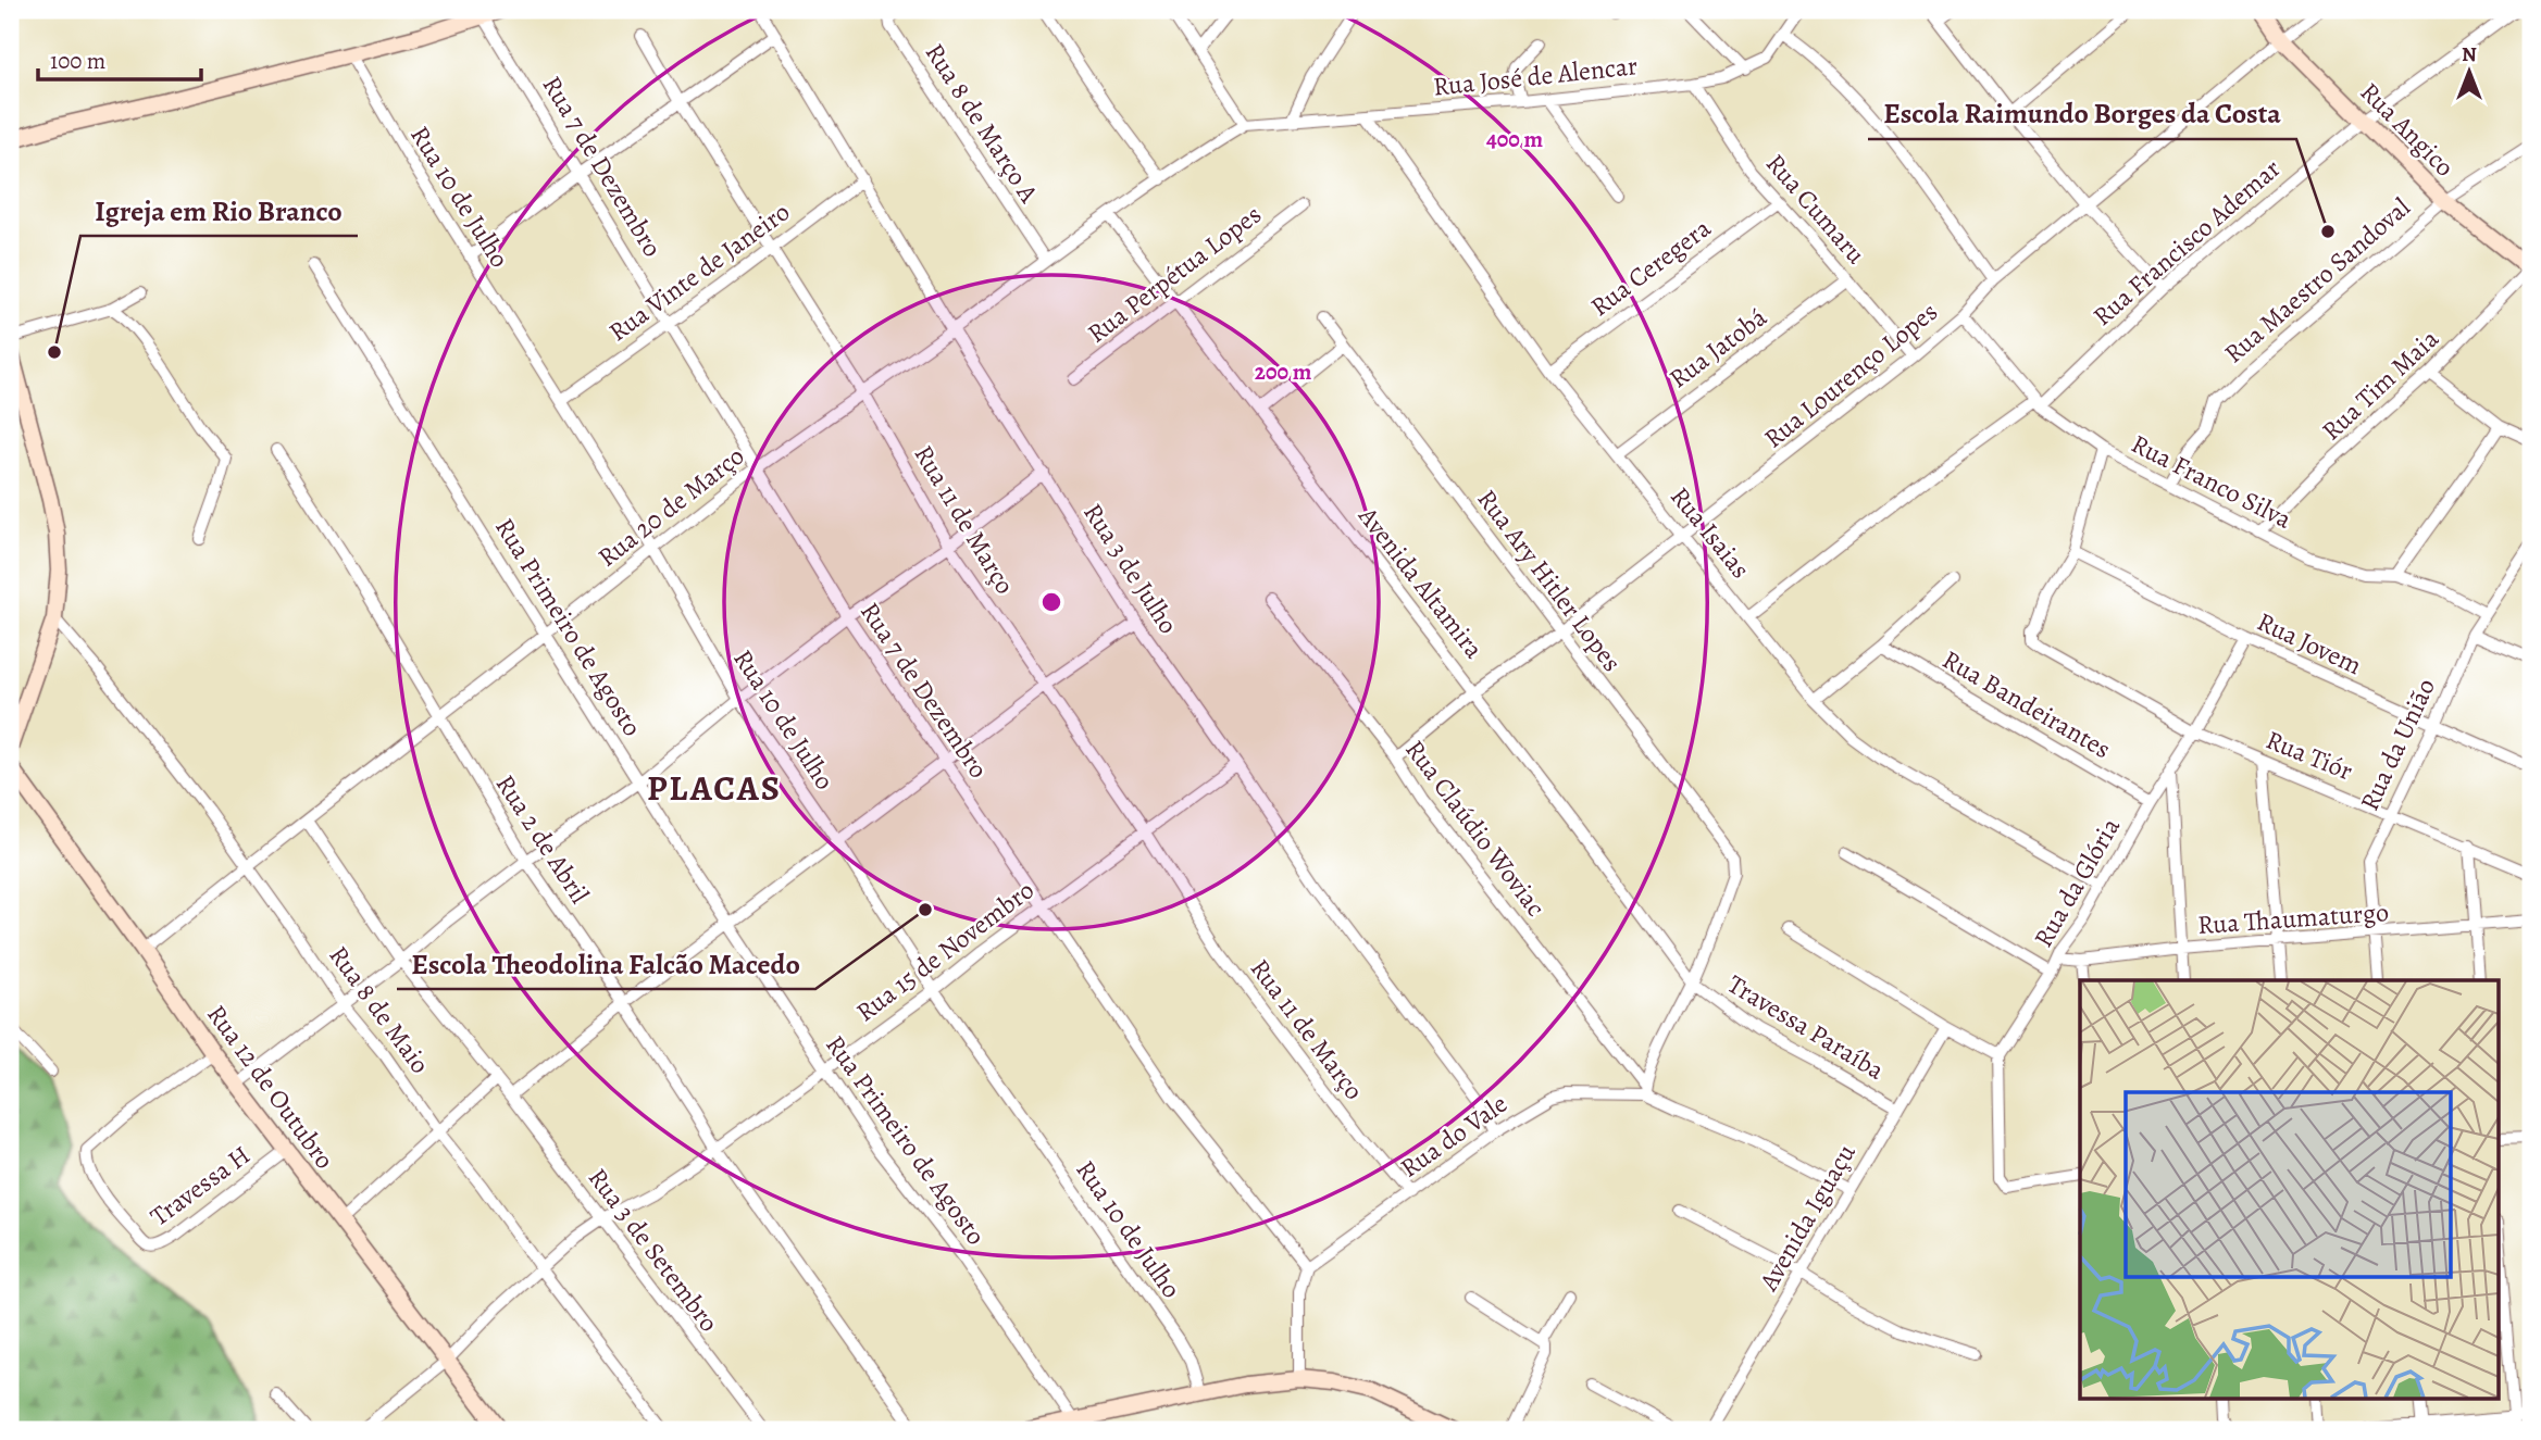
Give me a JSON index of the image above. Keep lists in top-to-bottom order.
{
  "streets": {
    "street": [
      "Rua José de Alencar",
      "Rua 8 de Março A",
      "Rua Angico",
      "Rua 7 de Dezembro",
      "Rua 10 de Julho",
      "Rua Cumaru",
      "Rua Francisco Ademar",
      "Rua Ceregera",
      "Rua Vinte de Janeiro",
      "Rua Perpétua Lopes",
      "Rua Maestro Sandoval",
      "Rua Jatobá",
      "Rua Lourenço Lopes",
      "Rua Tim Maia",
      "Rua Franco Silva",
      "Rua 20 de Março",
      "Rua 11 de Março",
      "Rua Isaias",
      "Rua 3 de Julho",
      "Rua Ary Hitler Lopes",
      "Avenida Altamira",
      "Rua Primeiro de Agosto",
      "Rua Jovem",
      "Rua Bandeirantes",
      "Rua da União",
      "Rua Tiór",
      "Rua Claúdio Woviac",
      "Rua 2 de Abril",
      "Rua da Glória",
      "Rua Thaumaturgo",
      "Rua 15 de Novembro",
      "Rua 8 de Maio",
      "Travessa Paraíba",
      "Rua 12 de Outubro",
      "Rua do Vale",
      "Travessa H",
      "Avenida Iguaçu",
      "Rua 3 de Setembro"
    ]
  },
  "crossings": [
    ["Rua José de Alencar", "Rua Cumaru"],
    ["Rua José de Alencar", "Rua 20 de Março"],
    ["Rua José de Alencar", "Rua Isaias"],
    ["Rua 8 de Março A", "Rua 20 de Março"],
    ["Rua Angico", "Rua Francisco Ademar"],
    ["Rua Angico", "Rua Maestro Sandoval"],
    ["Rua Angico", "Rua Lourenço Lopes"],
    ["Rua Angico", "Rua Tim Maia"],
    ["Rua 7 de Dezembro", "Rua Vinte de Janeiro"],
    ["Rua 7 de Dezembro", "Rua 20 de Março"],
    ["Rua 7 de Dezembro", "Rua 15 de Novembro"],
    ["Rua 7 de Dezembro", "Rua do Vale"],
    ["Rua 10 de Julho", "Rua Vinte de Janeiro"],
    ["Rua 10 de Julho", "Rua 20 de Março"],
    ["Rua 10 de Julho", "Rua 15 de Novembro"],
    ["Rua Cumaru", "Rua Ceregera"],
    ["Rua Cumaru", "Rua Jatobá"],
    ["Rua Cumaru", "Rua Lourenço Lopes"],
    ["Rua Francisco Ademar", "Rua Franco Silva"],
    ["Rua Francisco Ademar", "Rua Isaias"],
    ["Rua Ceregera", "Rua Isaias"],
    ["Rua Vinte de Janeiro", "Rua 11 de Março"],
    ["Rua Vinte de Janeiro", "Rua 3 de Julho"],
    ["Rua Perpétua Lopes", "Avenida Altamira"],
    ["Rua Maestro Sandoval", "Rua Franco Silva"],
    ["Rua Jatobá", "Rua Isaias"],
    ["Rua Lourenço Lopes", "Rua Franco Silva"],
    ["Rua Lourenço Lopes", "Rua Isaias"],
    ["Rua Lourenço Lopes", "Rua Ary Hitler Lopes"],
    ["Rua Lourenço Lopes", "Avenida Altamira"],
    ["Rua Lourenço Lopes", "Rua Claúdio Woviac"],
    ["Rua Tim Maia", "Rua Franco Silva"],
    ["Rua Franco Silva", "Rua da União"],
    ["Rua 20 de Março", "Rua 11 de Março"],
    ["Rua 20 de Março", "Rua 3 de Julho"],
    ["Rua 20 de Março", "Avenida Altamira"],
    ["Rua 20 de Março", "Rua Primeiro de Agosto"],
    ["Rua 20 de Março", "Rua 2 de Abril"],
    ["Rua 20 de Março", "Rua 8 de Maio"],
    ["Rua 20 de Março", "Rua 12 de Outubro"],
    ["Rua 20 de Março", "Rua 3 de Setembro"],
    ["Rua 11 de Março", "Rua 15 de Novembro"],
    ["Rua 11 de Março", "Rua do Vale"],
    ["Rua Isaias", "Rua da Glória"],
    ["Rua 3 de Julho", "Rua 15 de Novembro"],
    ["Rua 3 de Julho", "Rua do Vale"],
    ["Rua Ary Hitler Lopes", "Avenida Altamira"],
    ["Rua Ary Hitler Lopes", "Travessa Paraíba"],
    ["Avenida Altamira", "Travessa Paraíba"],
    ["Rua Primeiro de Agosto", "Rua 15 de Novembro"],
    ["Rua Jovem", "Rua da União"],
    ["Rua Jovem", "Rua Tiór"],
    ["Rua Jovem", "Rua da Glória"],
    ["Rua Bandeirantes", "Rua da Glória"],
    ["Rua da União", "Rua Tiór"],
    ["Rua da União", "Rua Thaumaturgo"],
    ["Rua Tiór", "Rua da Glória"],
    ["Rua Claúdio Woviac", "Rua do Vale"],
    ["Rua 2 de Abril", "Rua 15 de Novembro"],
    ["Rua da Glória", "Rua Thaumaturgo"],
    ["Rua 15 de Novembro", "Rua 8 de Maio"],
    ["Rua 15 de Novembro", "Rua 12 de Outubro"],
    ["Rua 15 de Novembro", "Rua 3 de Setembro"],
    ["Travessa Paraíba", "Avenida Iguaçu"],
    ["Rua 12 de Outubro", "Travessa H"]
  ],
  "districts": ["PLACAS"],
  "places": ["Escola Raimundo Borges da Costa", "Igreja em Rio Branco", "Escola Theodolina Falcão Macedo"],
  "scale_bar": "100 m",
  "north": "top",
  "rings": ["400 m", "200 m"]
}
